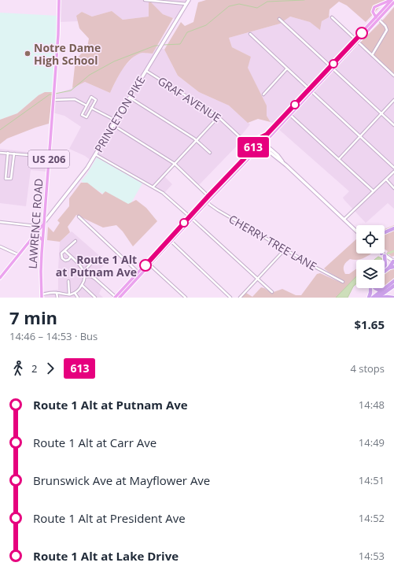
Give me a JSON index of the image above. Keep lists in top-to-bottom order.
{
  "streets": {
    "main road": ["PRINCETON PIKE", "US 206", "LAWRENCE ROAD"],
    "street": ["GRAF AVENUE", "CHERRY TREE LANE"]
  },
  "crossings": [
    ["GRAF AVENUE", "PRINCETON PIKE"],
    ["PRINCETON PIKE", "US 206"],
    ["PRINCETON PIKE", "LAWRENCE ROAD"],
    ["US 206", "LAWRENCE ROAD"]
  ],
  "places": ["Notre Dame High School", "Route 1 Alt at Putnam Ave"],
  "lines": ["bus line 613"],
  "page": {
    "on_map": "613",
    "heading": ["7 min", "14:46 – 14:53 · Bus", "$1.65"],
    "legs": ["2", "613", "4 stops"],
    "list": [
      {
        "name": "Route 1 Alt at Putnam Ave",
        "value": "14:48"
      },
      {
        "name": "Route 1 Alt at Carr Ave",
        "value": "14:49"
      },
      {
        "name": "Brunswick Ave at Mayflower Ave",
        "value": "14:51"
      },
      {
        "name": "Route 1 Alt at President Ave",
        "value": "14:52"
      },
      {
        "name": "Route 1 Alt at Lake Drive",
        "value": "14:53"
      }
    ]
  }
}
